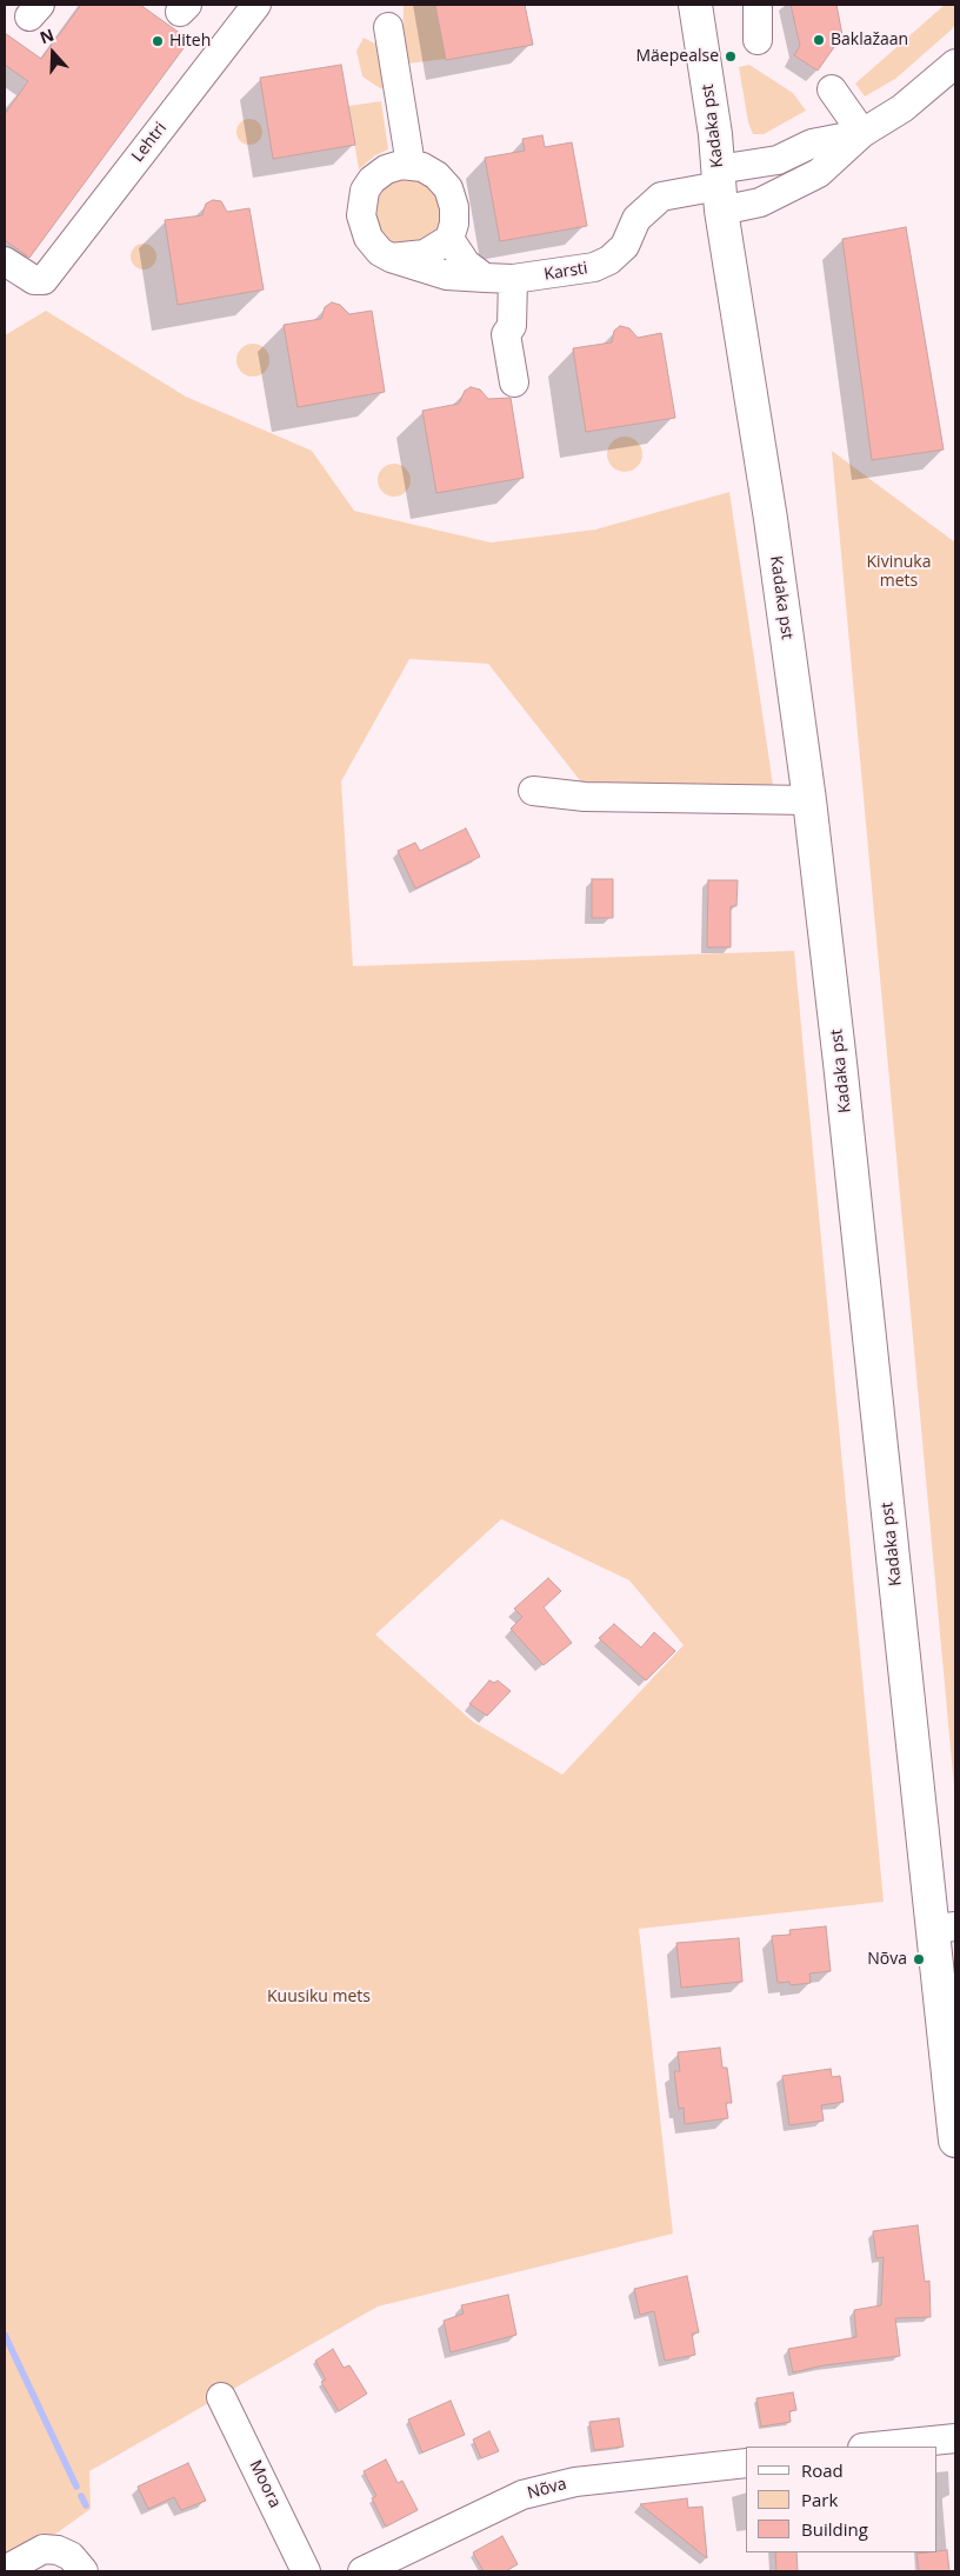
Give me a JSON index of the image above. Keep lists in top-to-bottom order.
{
  "streets": {
    "main road": ["Kadaka pst"],
    "street": [
      "Lehtri",
      "Karsti",
      "Moora",
      "Nõva"
    ]
  },
  "crossings": [
    ["Kadaka pst", "Karsti"]
  ],
  "parks": ["Kivinuka mets", "Kuusiku mets"],
  "places": [
    "Baklažaan",
    "Hiteh",
    "Mäepealse",
    "Nõva"
  ],
  "legend": ["Road", "Park", "Building"],
  "north": "top"
}
